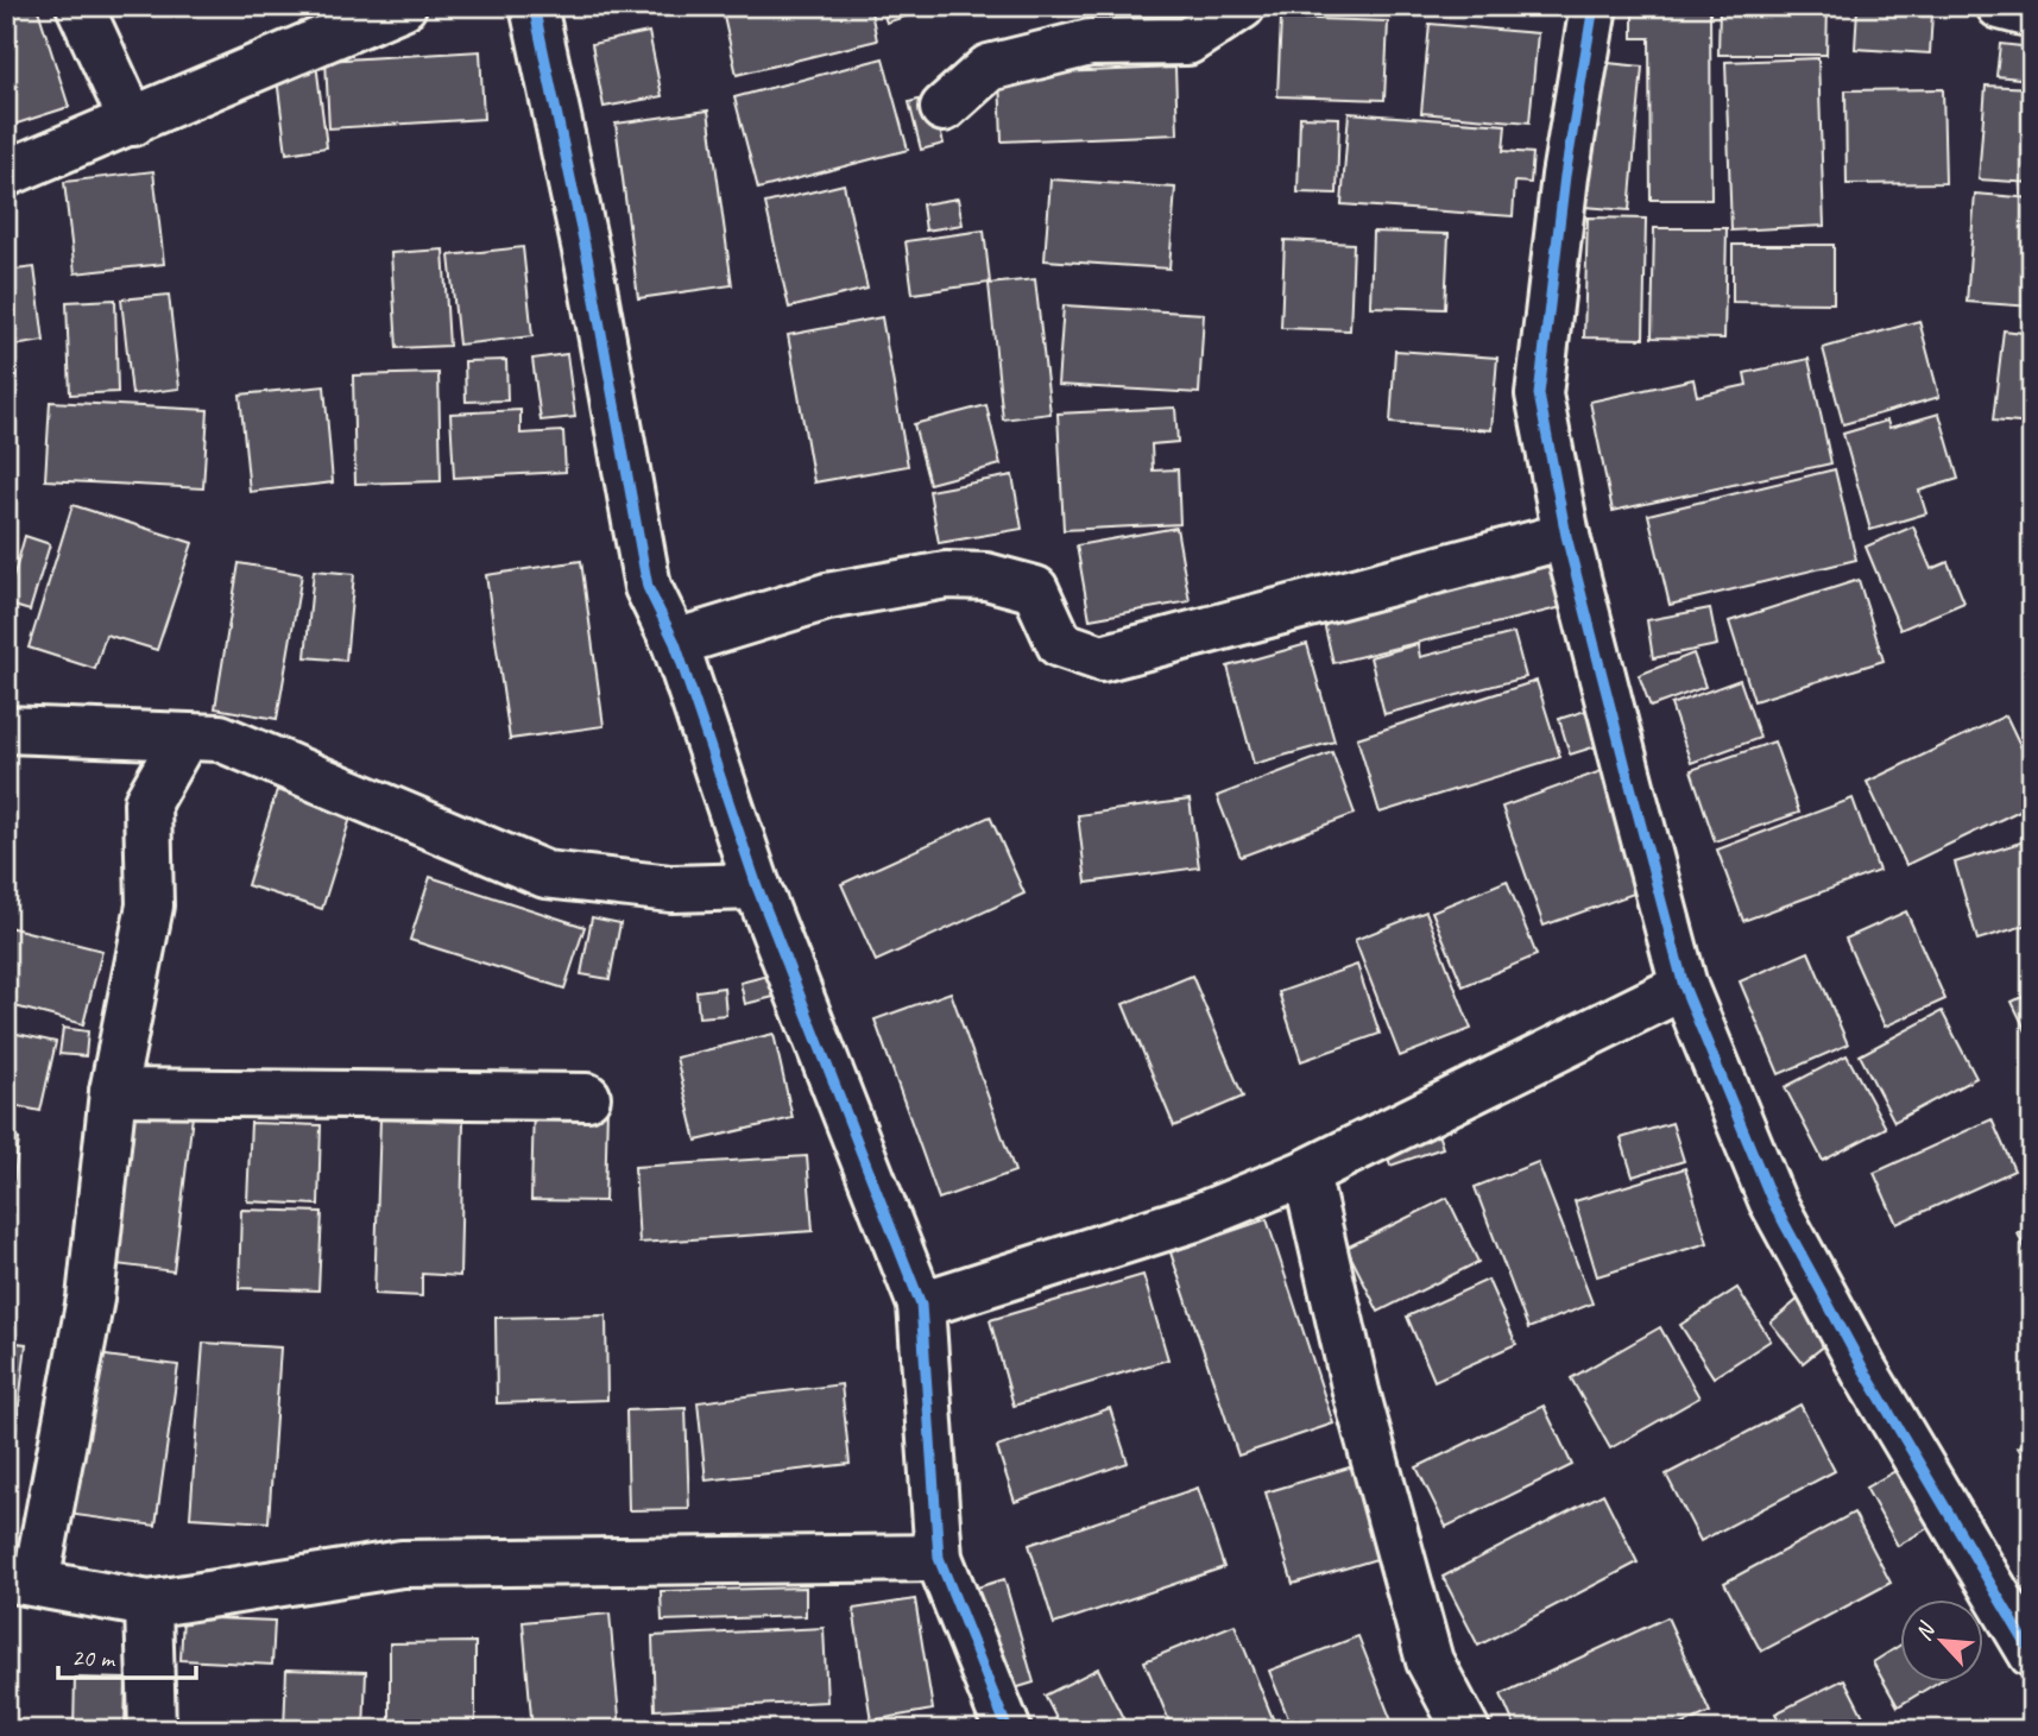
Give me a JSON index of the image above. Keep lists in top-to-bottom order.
{
  "scale_bar": "20 m",
  "north": "top left"
}
